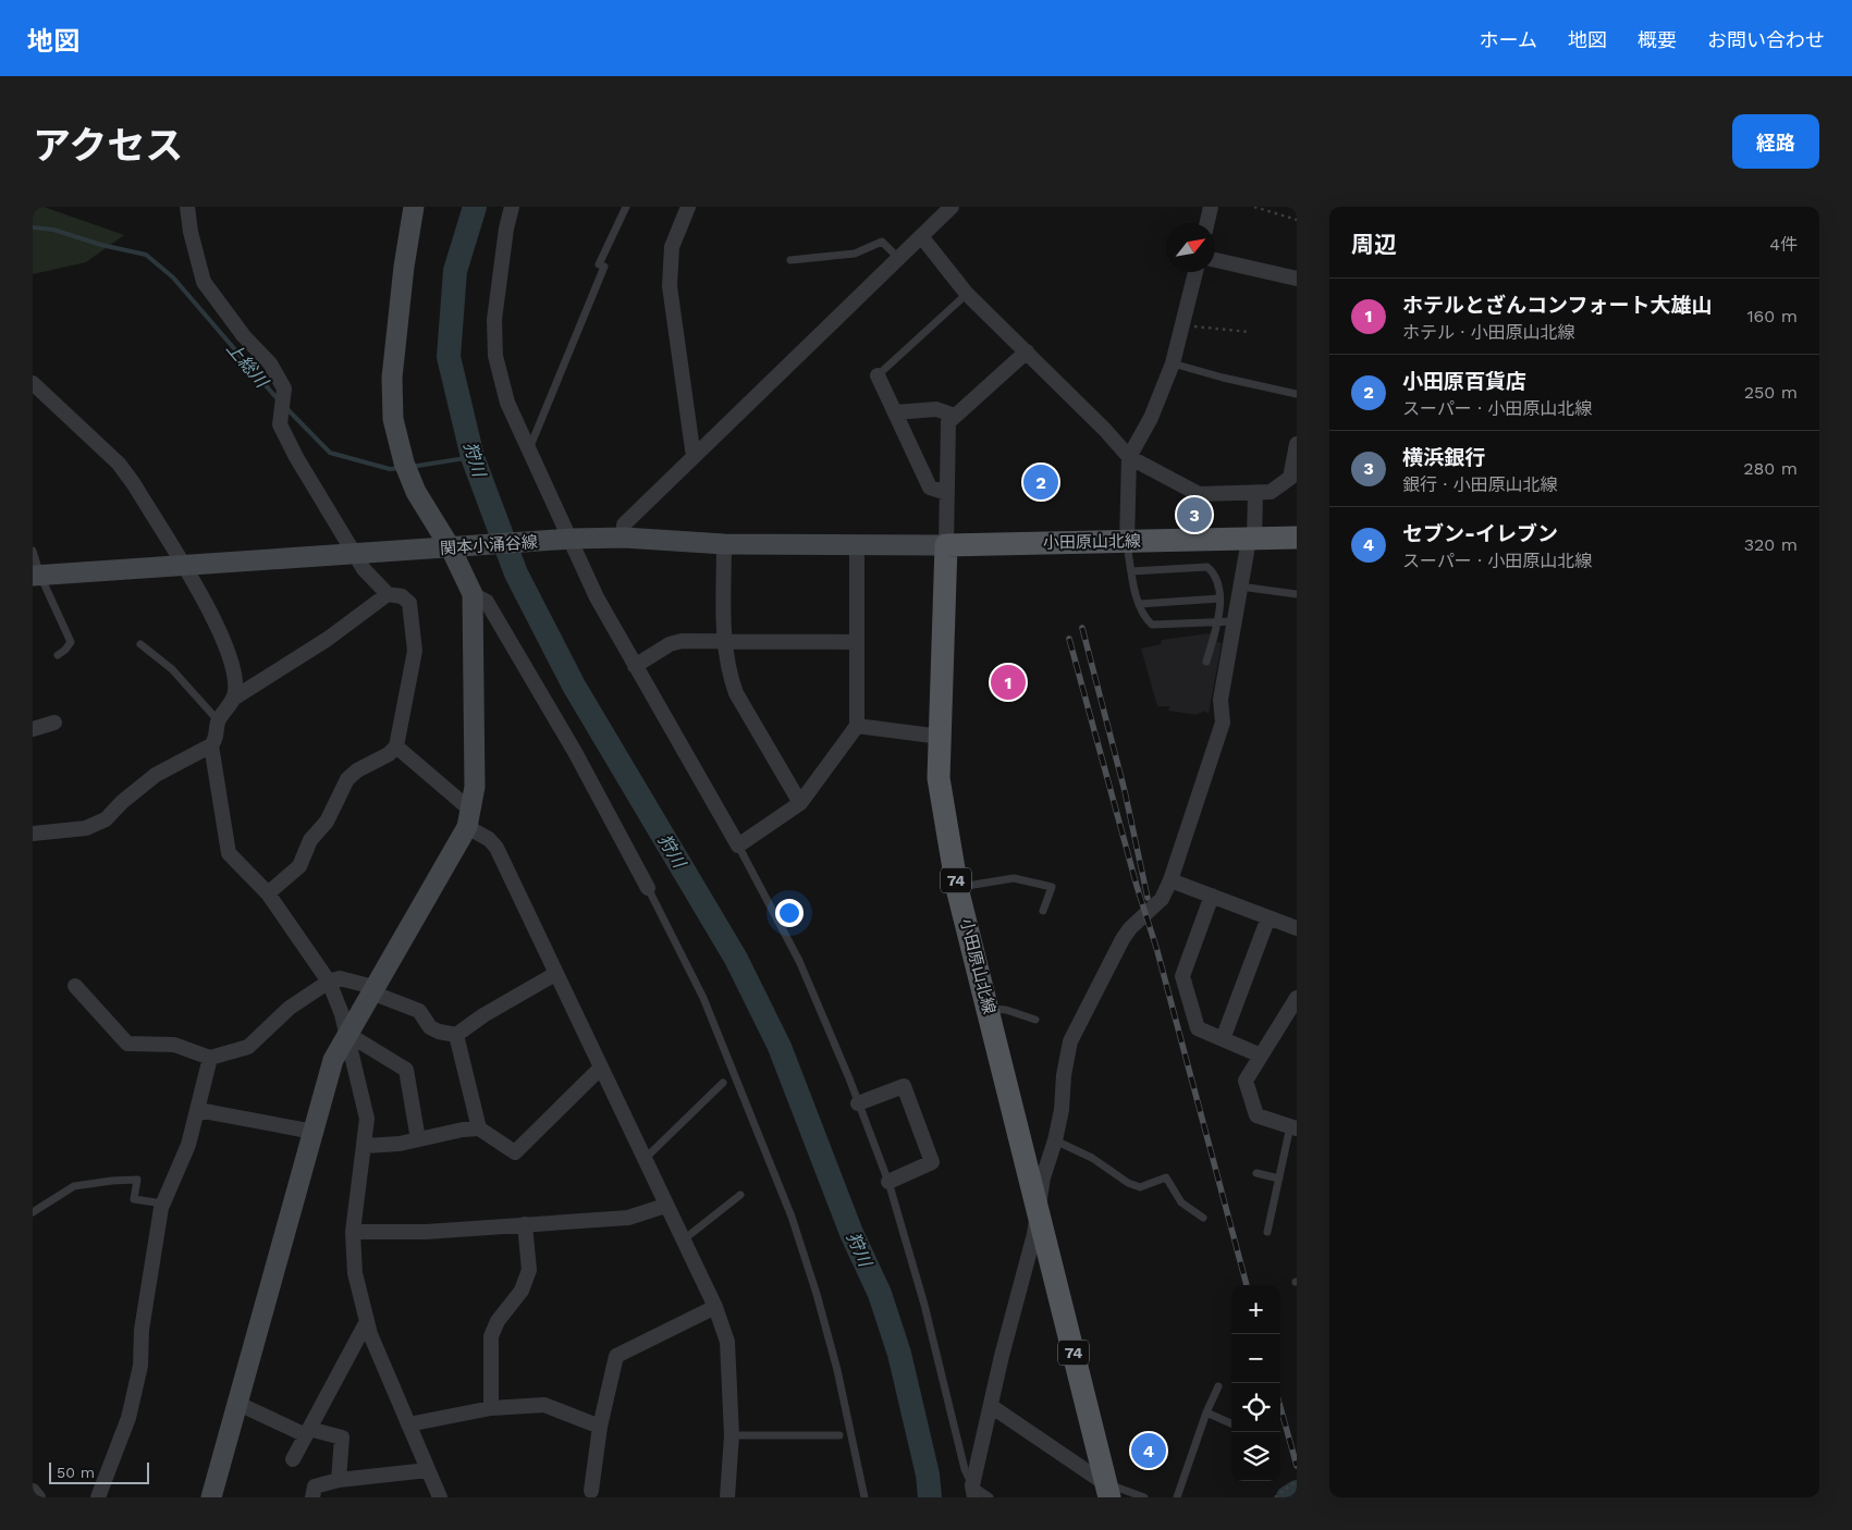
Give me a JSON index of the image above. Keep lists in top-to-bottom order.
{
  "streets": {
    "main road": ["小田原山北線", "74"],
    "street": ["関本小涌谷線"]
  },
  "crossings": [
    ["小田原山北線", "関本小涌谷線"]
  ],
  "water": ["上総川", "狩川"],
  "scale_bar": "50 m",
  "north": "top right",
  "page": {
    "header": "地図",
    "nav": [
      "ホーム",
      "地図",
      "概要",
      "お問い合わせ"
    ],
    "title": "アクセス",
    "buttons": "経路",
    "heading": ["周辺", "4件"],
    "list": [
      {
        "mark": "1",
        "name": "ホテルとざんコンフォート大雄山",
        "note": "ホテル · 小田原山北線",
        "value": "160 m"
      },
      {
        "mark": "2",
        "name": "小田原百貨店",
        "note": "スーパー · 小田原山北線",
        "value": "250 m"
      },
      {
        "mark": "3",
        "name": "横浜銀行",
        "note": "銀行 · 小田原山北線",
        "value": "280 m"
      },
      {
        "mark": "4",
        "name": "セブン-イレブン",
        "note": "スーパー · 小田原山北線",
        "value": "320 m"
      }
    ],
    "pins": [
      "2",
      "3",
      "1",
      "4"
    ],
    "map_buttons": ["+", "−"],
    "scale": "50 m"
  }
}
